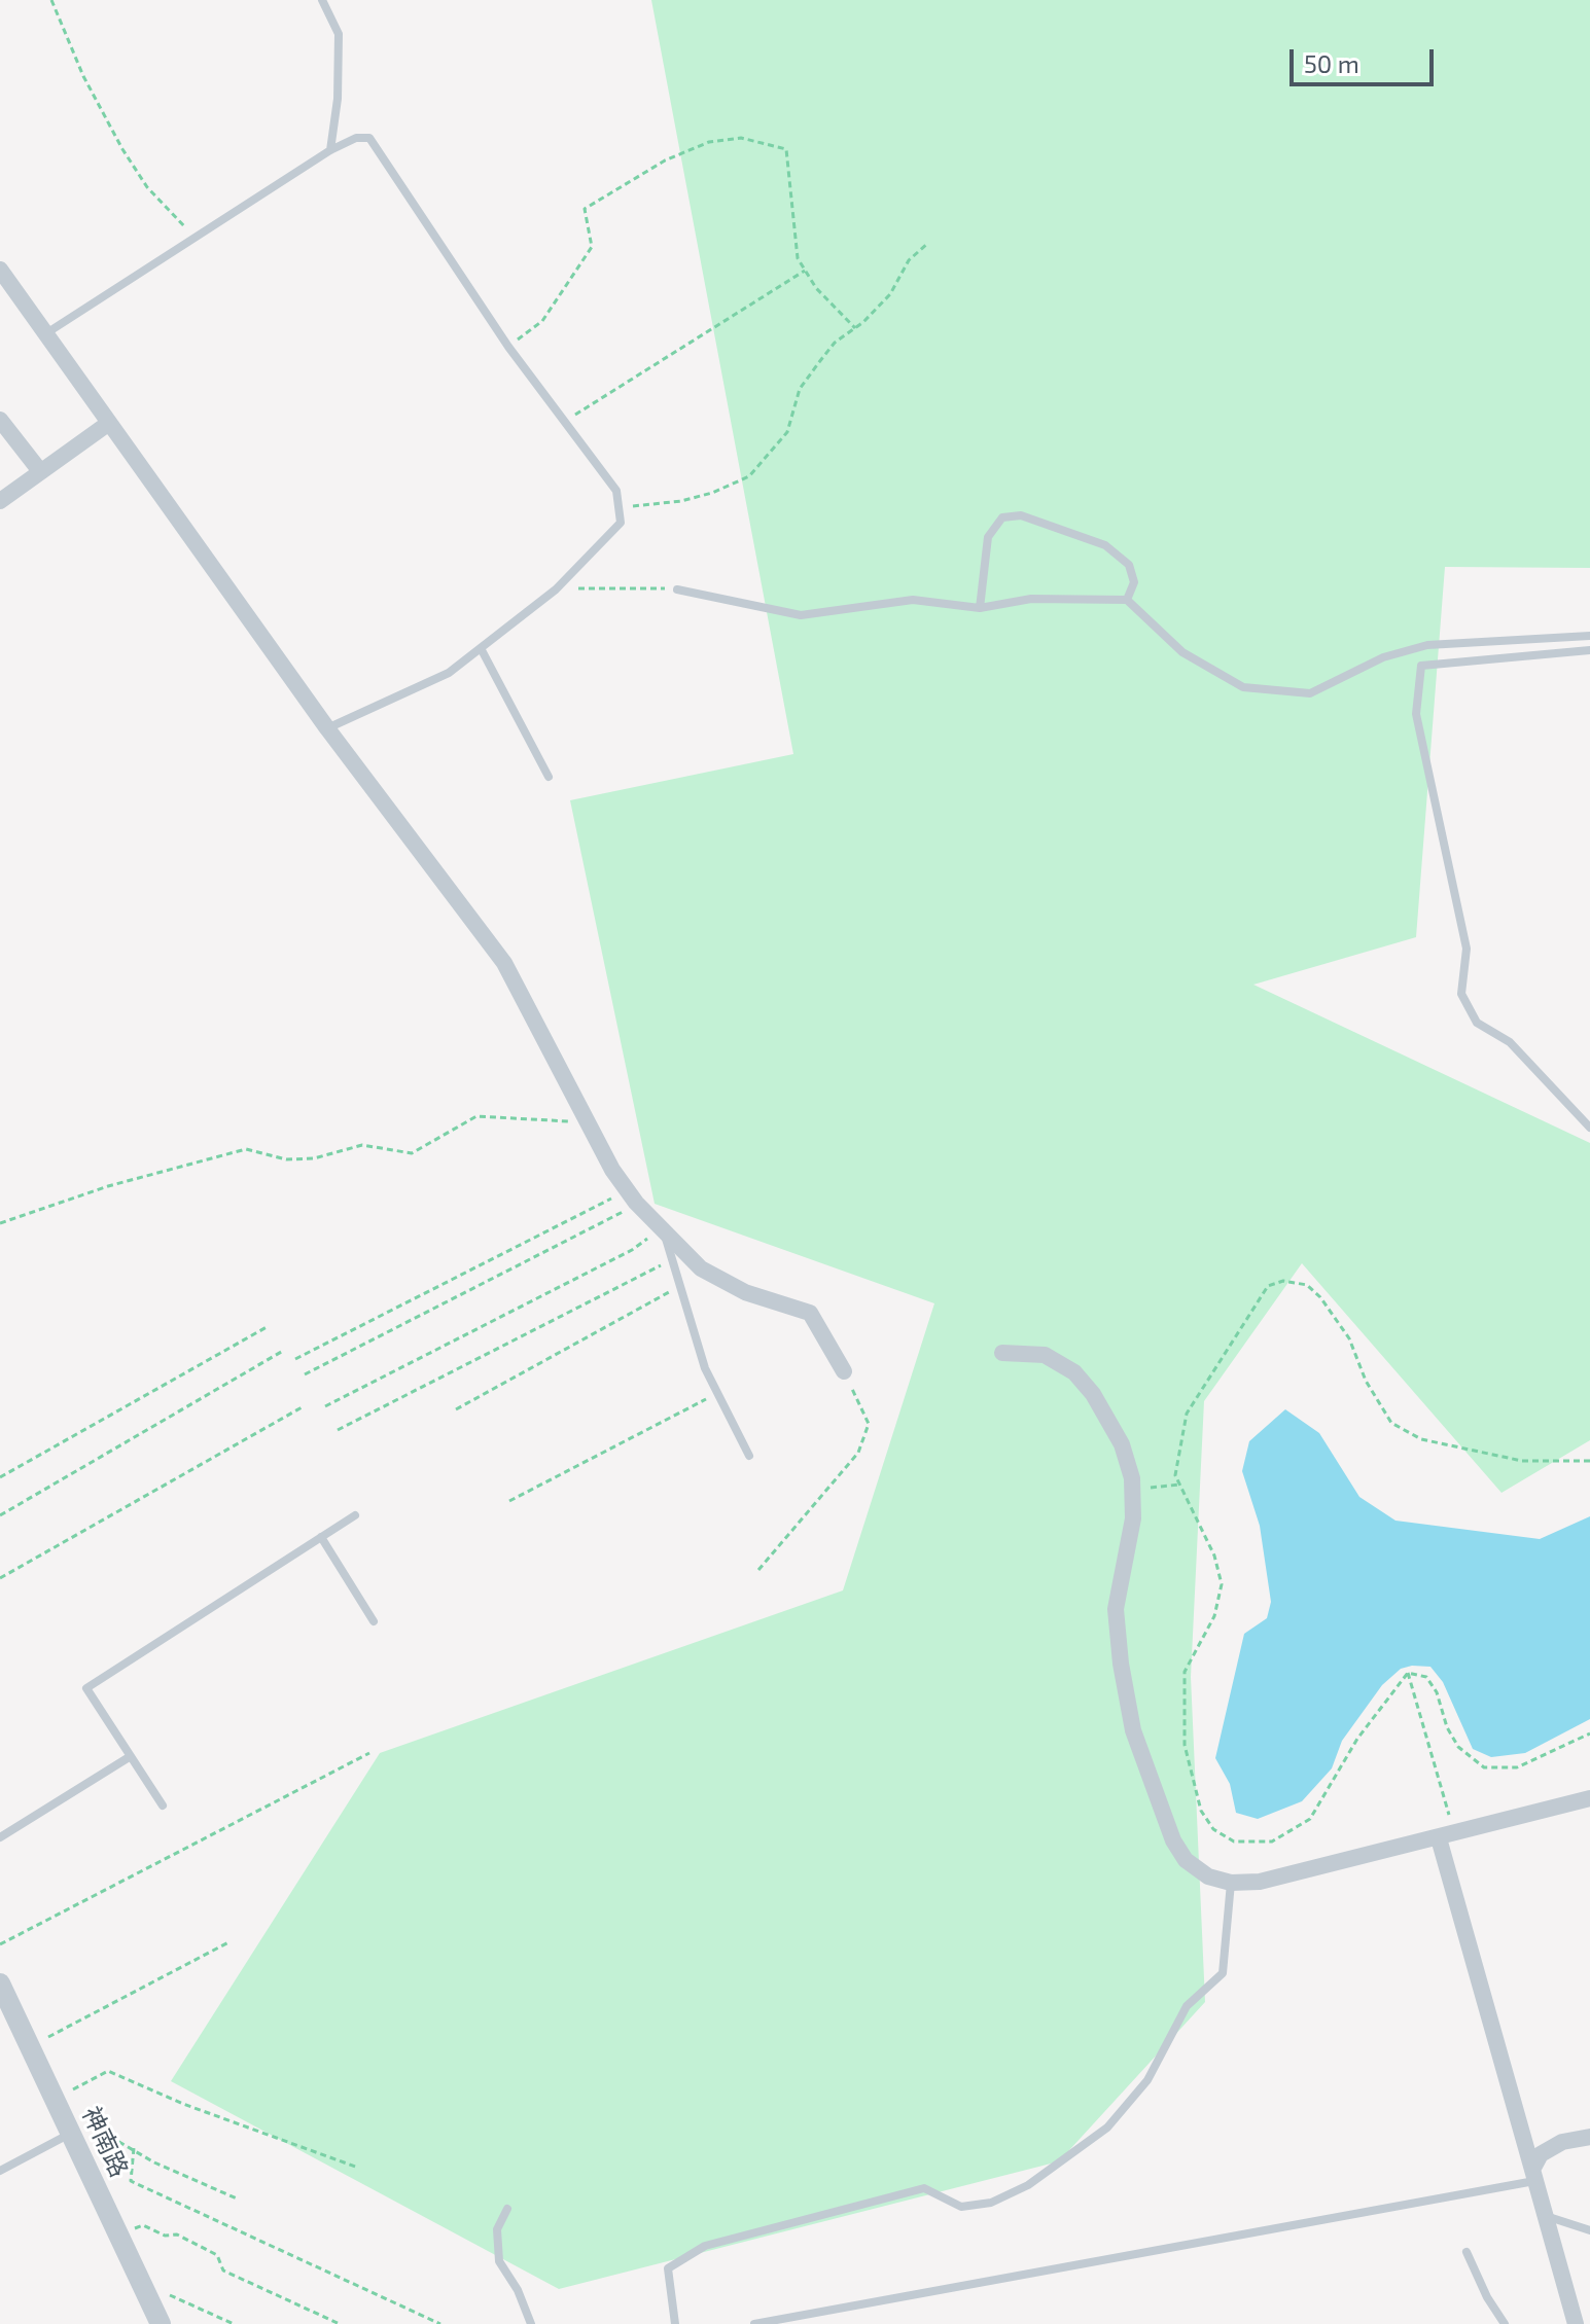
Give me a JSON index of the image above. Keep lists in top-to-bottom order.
{
  "streets": {
    "street": ["神南路"]
  },
  "scale_bar": "50 m"
}
